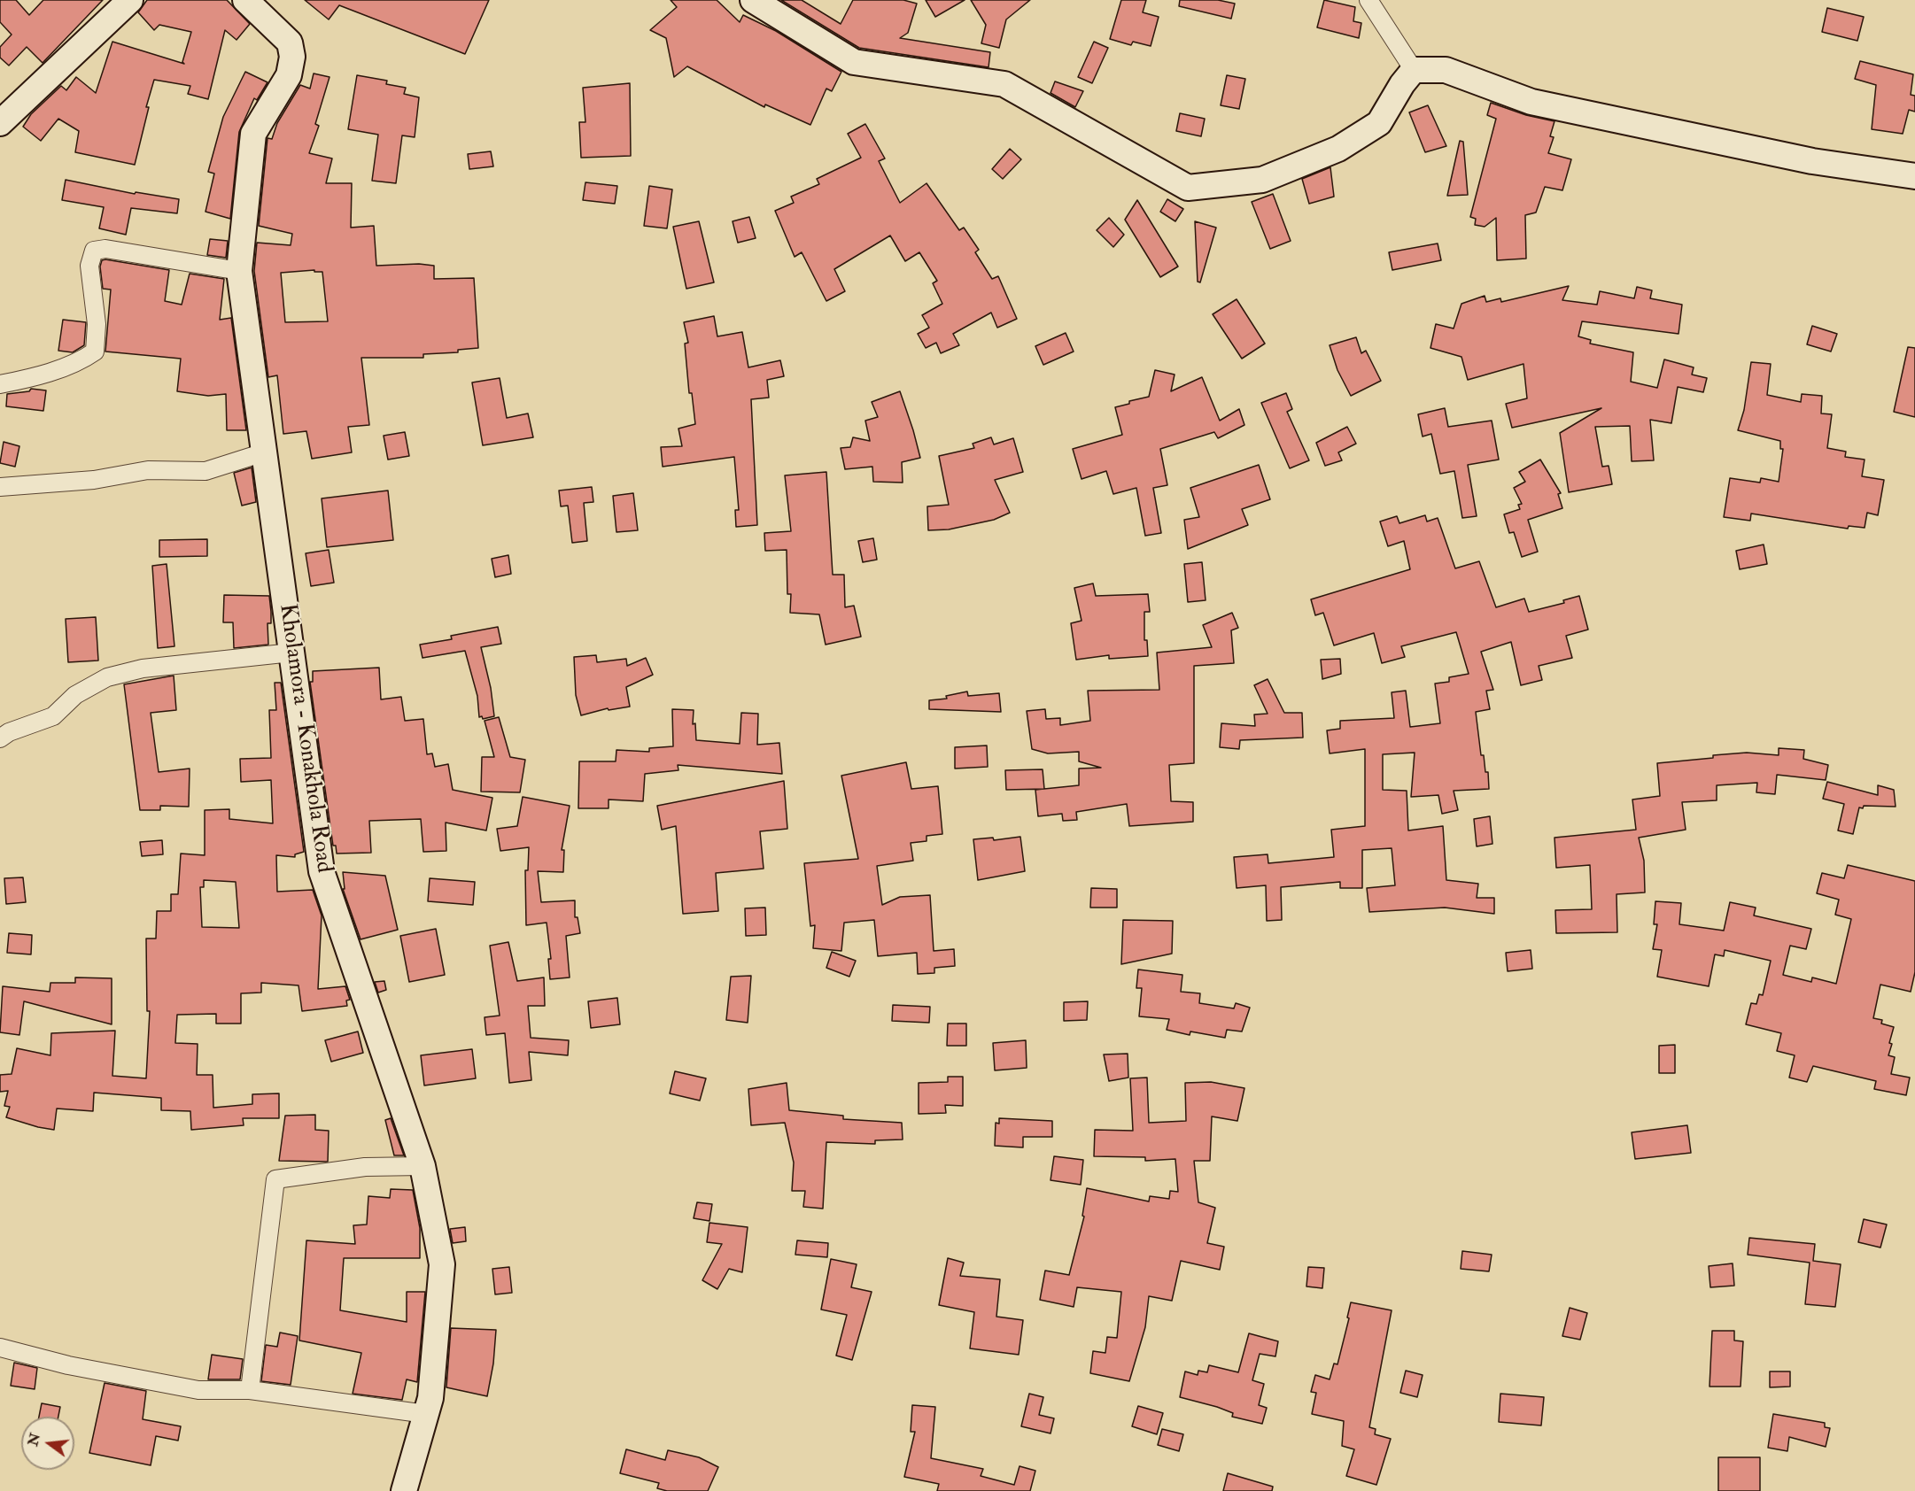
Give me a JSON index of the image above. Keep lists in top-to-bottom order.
{
  "streets": {
    "main road": ["Kholamora - Konakhola Road"]
  },
  "north": "left"
}
